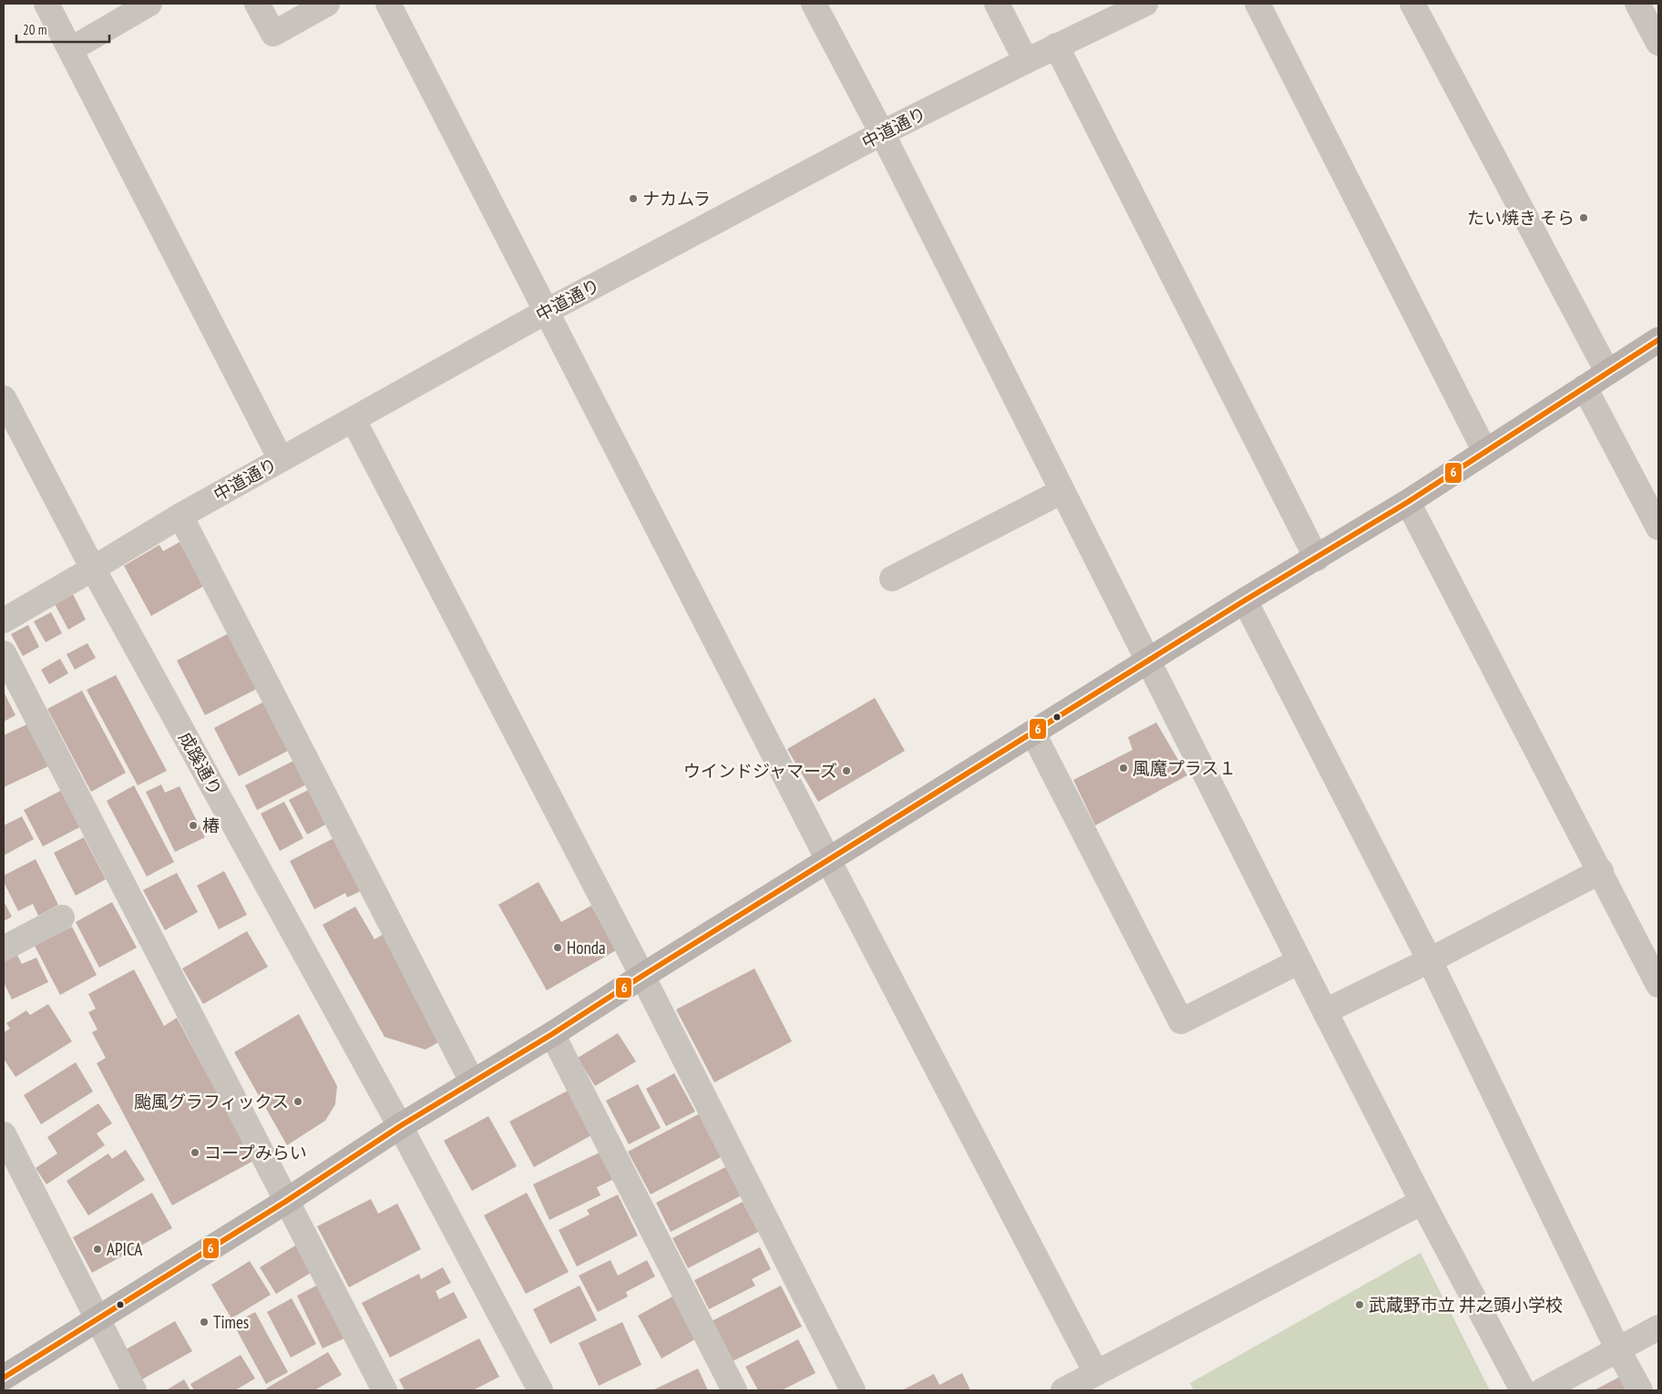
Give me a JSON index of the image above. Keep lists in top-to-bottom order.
{
  "streets": {
    "street": ["中道通り", "成蹊通り"]
  },
  "crossings": [
    ["中道通り", "成蹊通り"]
  ],
  "places": [
    "ナカムラ",
    "たい焼き そら",
    "風魔プラス１",
    "ウインドジャマーズ",
    "椿",
    "Honda",
    "颱風グラフィックス",
    "コープみらい",
    "APICA",
    "武蔵野市立 井之頭小学校",
    "Times"
  ],
  "lines": ["transit line 6"],
  "scale_bar": "20 m"
}
